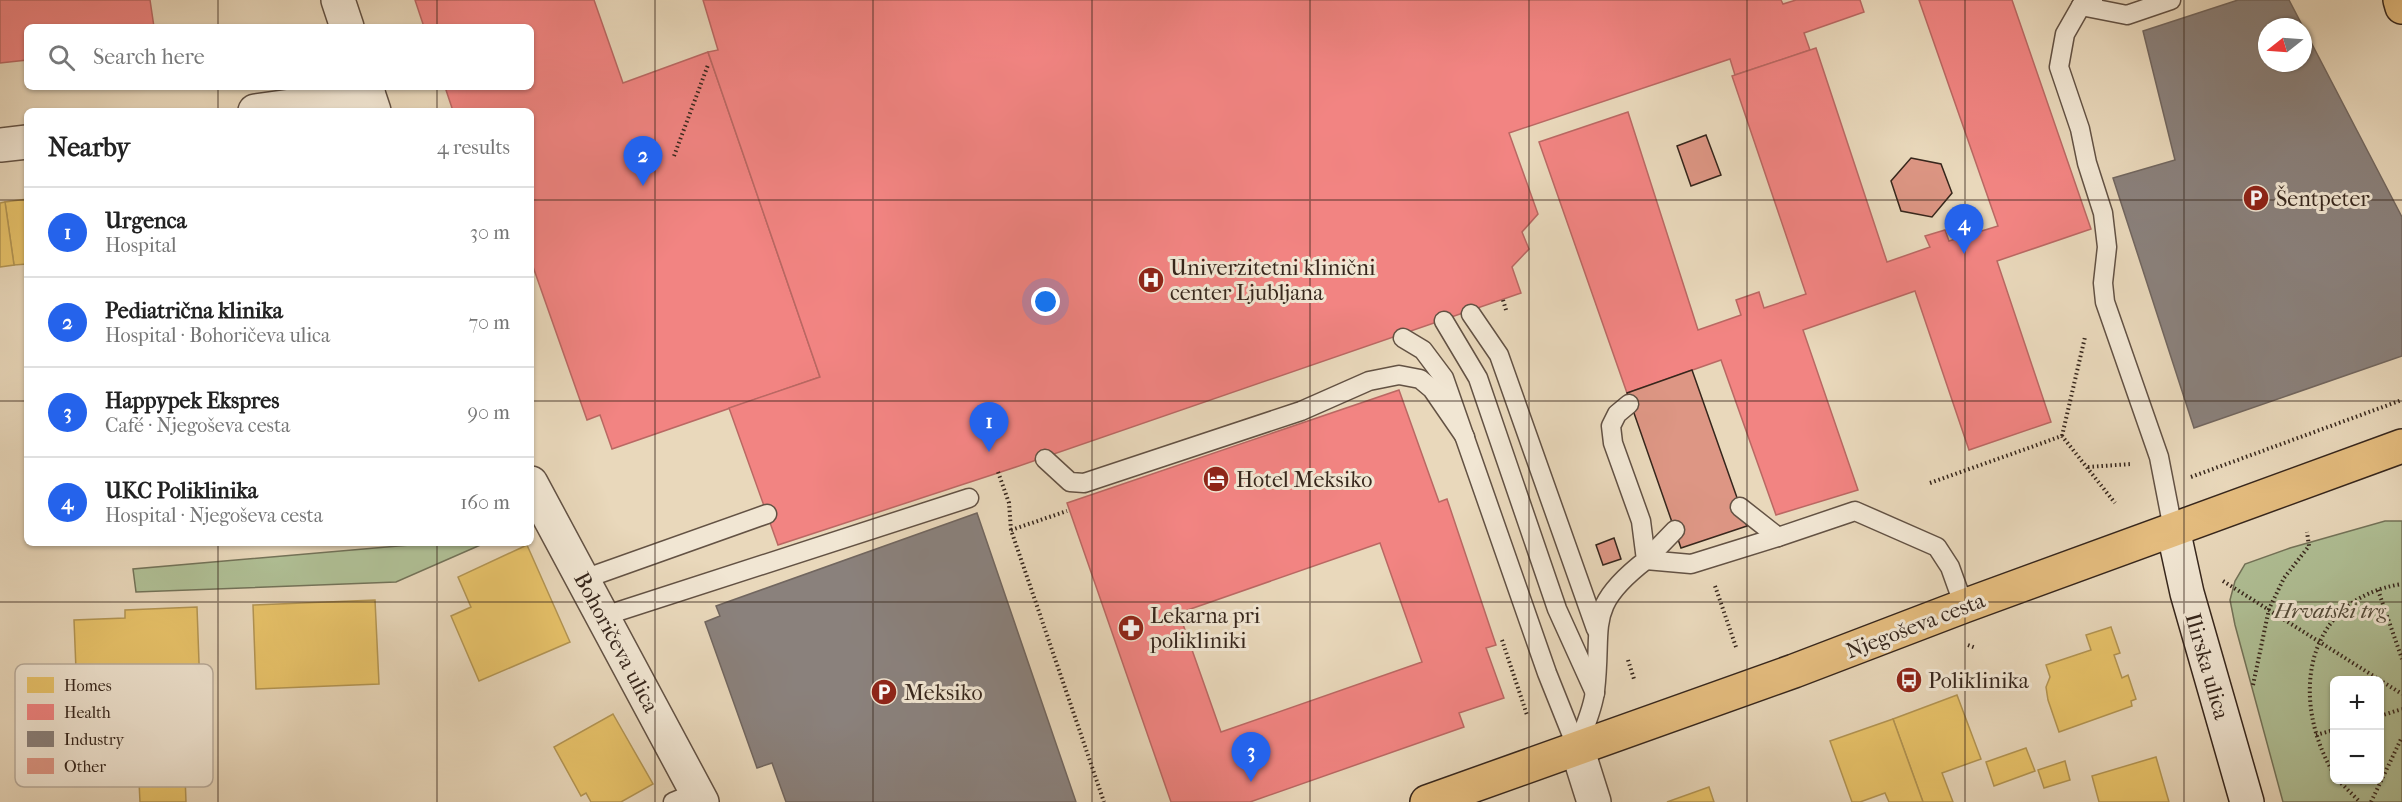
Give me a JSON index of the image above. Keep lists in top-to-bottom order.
{
  "streets": {
    "main road": ["Njegoševa cesta"],
    "street": ["Bohoričeva ulica", "Ilirska ulica"]
  },
  "crossings": [
    ["Njegoševa cesta", "Ilirska ulica"]
  ],
  "parks": ["Hrvatski trg"],
  "places": {
    "parking": ["Šentpeter", "Meksiko"],
    "hospital": ["Univerzitetni klinični center Ljubljana"],
    "hotel": ["Hotel Meksiko"],
    "pharmacy": ["Lekarna pri polikliniki"],
    "bus stop": ["Poliklinika"]
  },
  "legend": [
    "Homes",
    "Health",
    "Industry",
    "Other"
  ],
  "north": "left",
  "page": {
    "search": "Search here",
    "heading": ["Nearby", "4 results"],
    "pins": [
      "2",
      "4",
      "1",
      "3"
    ],
    "list": [
      {
        "mark": "1",
        "name": "Urgenca",
        "note": "Hospital",
        "value": "30 m"
      },
      {
        "mark": "2",
        "name": "Pediatrična klinika",
        "note": "Hospital · Bohoričeva ulica",
        "value": "70 m"
      },
      {
        "mark": "3",
        "name": "Happypek Ekspres",
        "note": "Café · Njegoševa cesta",
        "value": "90 m"
      },
      {
        "mark": "4",
        "name": "UKC Poliklinika",
        "note": "Hospital · Njegoševa cesta",
        "value": "160 m"
      }
    ],
    "map_buttons": ["+", "−"]
  }
}
